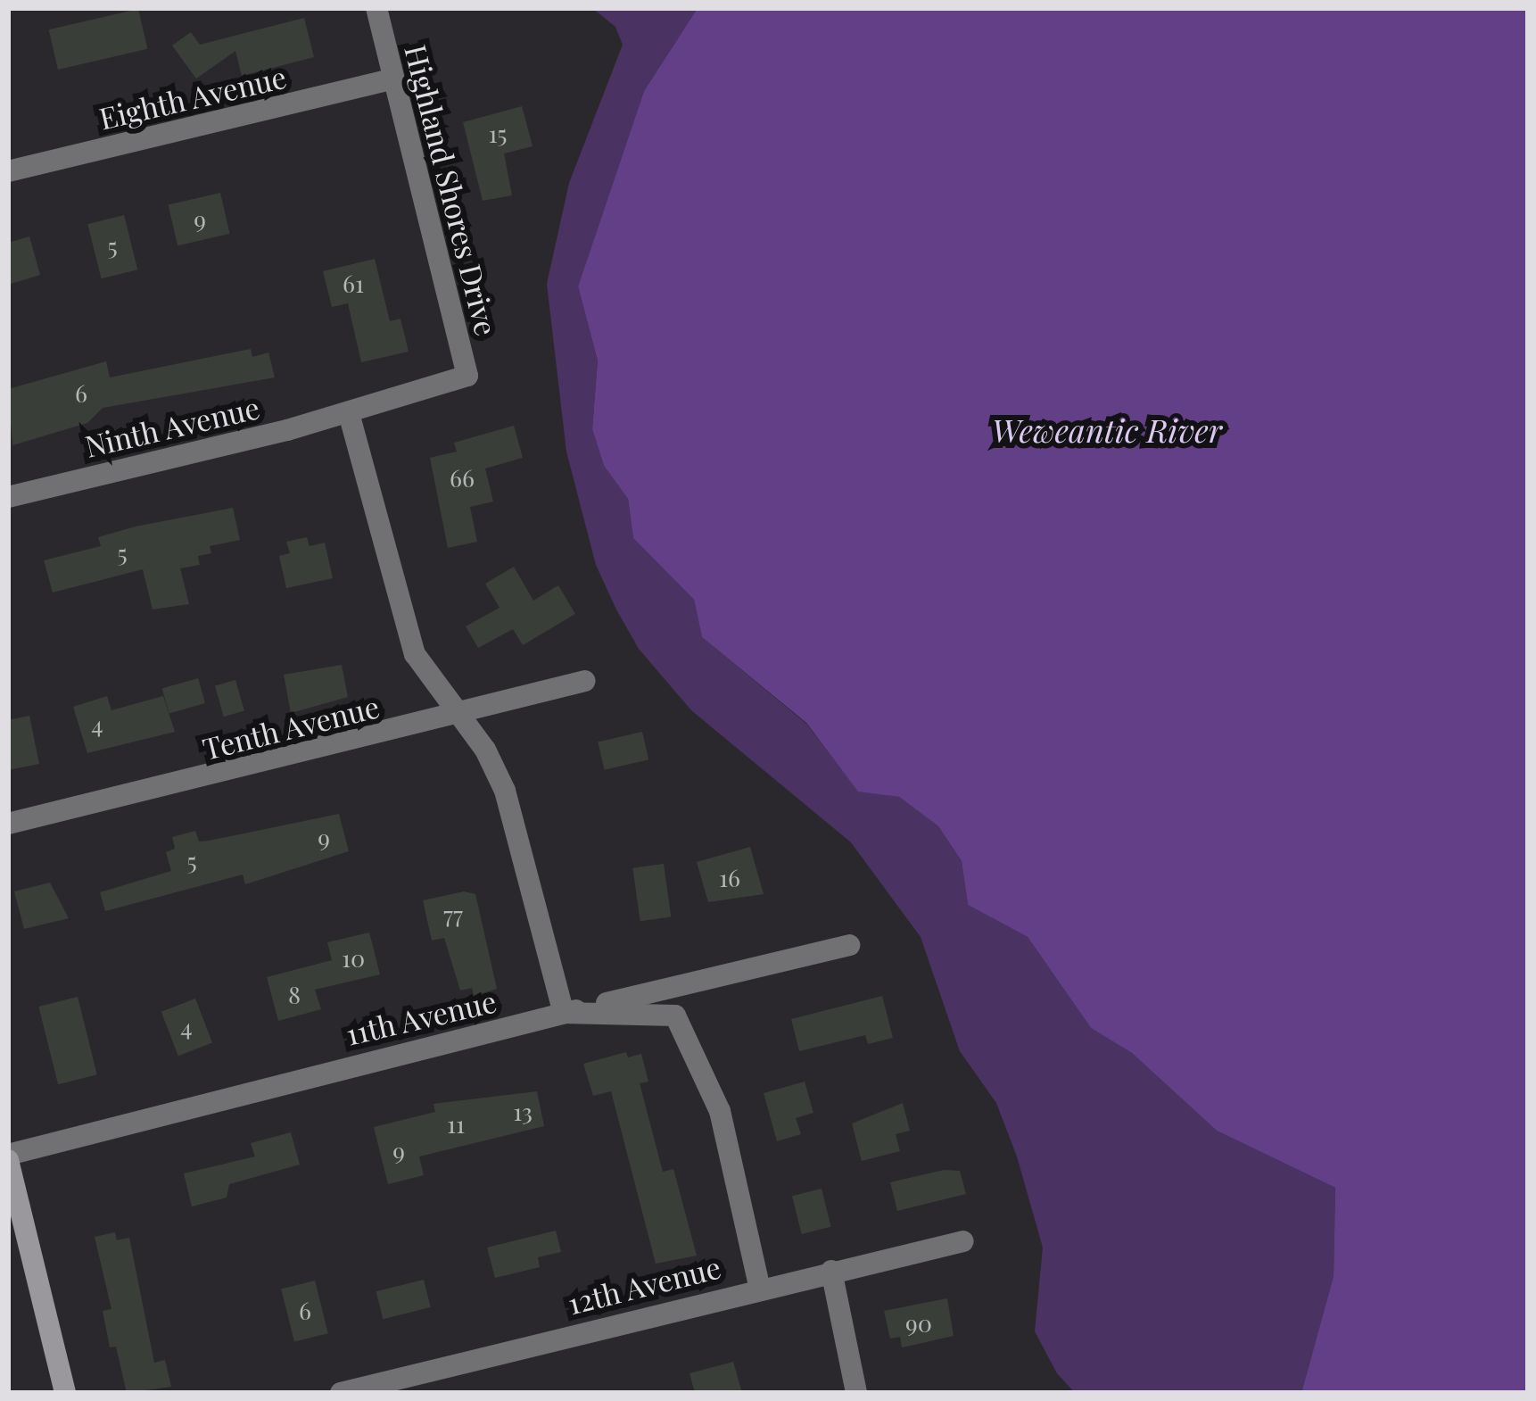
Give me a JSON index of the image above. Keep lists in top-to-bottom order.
{
  "streets": {
    "street": [
      "Eighth Avenue",
      "Highland Shores Drive",
      "Ninth Avenue",
      "Tenth Avenue",
      "11th Avenue",
      "12th Avenue"
    ]
  },
  "crossings": [
    ["Eighth Avenue", "Highland Shores Drive"],
    ["Highland Shores Drive", "Ninth Avenue"]
  ],
  "water": ["Weweantic River"],
  "house_numbers": [
    "15",
    "9",
    "5",
    "61",
    "6",
    "66",
    "5",
    "4",
    "9",
    "5",
    "16",
    "77",
    "10",
    "8",
    "4",
    "13",
    "11",
    "9",
    "6",
    "90"
  ]
}
